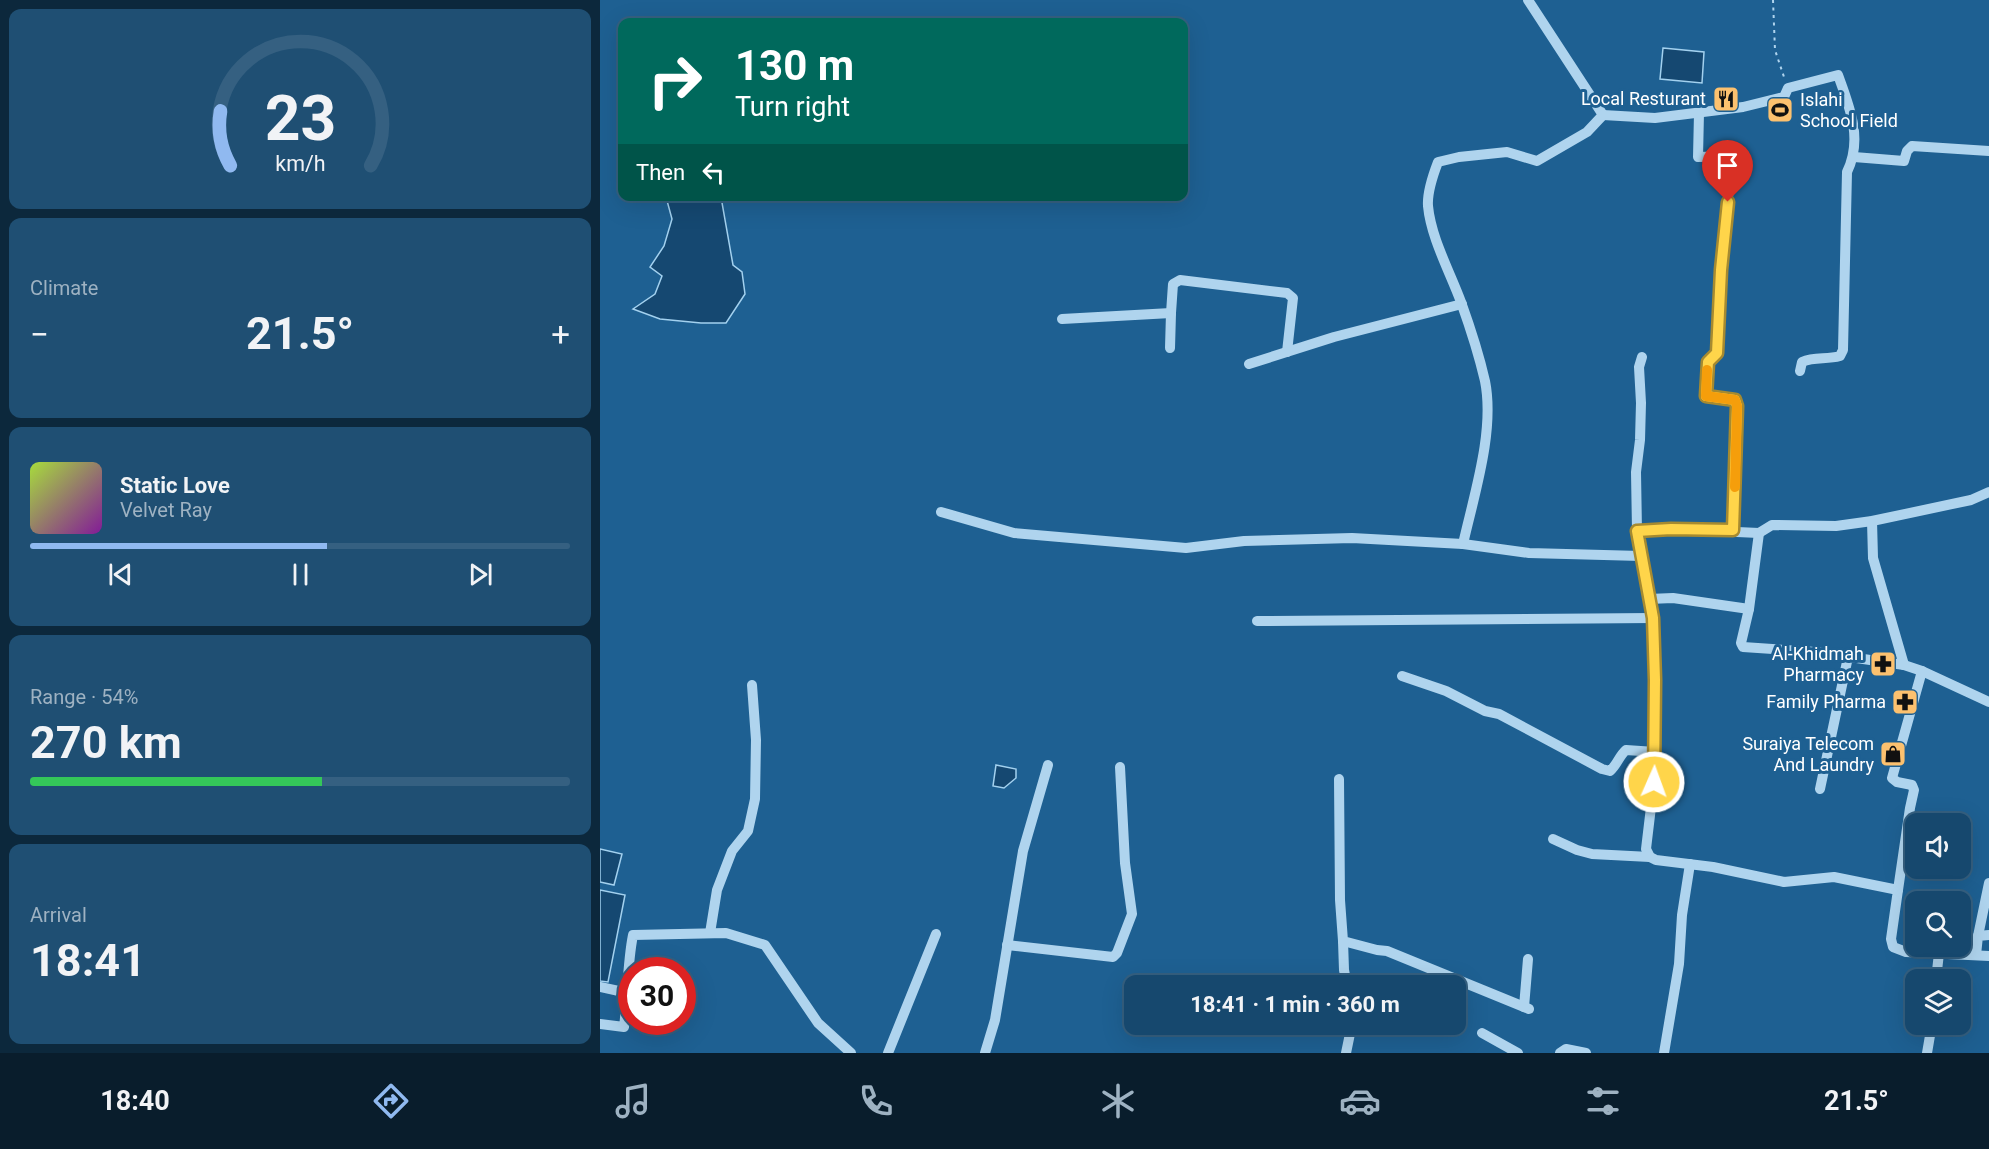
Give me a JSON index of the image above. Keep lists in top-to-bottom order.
{
  "places": {
    "restaurant": ["Local Resturant"],
    "sports": ["Islahi School Field"],
    "pharmacy": ["Al-Khidmah Pharmacy", "Family Pharma"],
    "shop": ["Suraiya Telecom And Laundry"]
  },
  "page": {
    "turn": ["130 m", "Turn right"],
    "then": "Then",
    "tile": [
      "Climate",
      ["Range · 54%", "270 km"],
      ["Arrival", "18:41"]
    ],
    "heat": ["−", "21.5°", "+"],
    "song": ["Static Love", "Velvet Ray"],
    "limit": "30",
    "trip": "18:41 · 1 min · 360 m",
    "tabs": ["18:40", "21.5°"],
    "gauge": ["23", "km/h"]
  }
}
